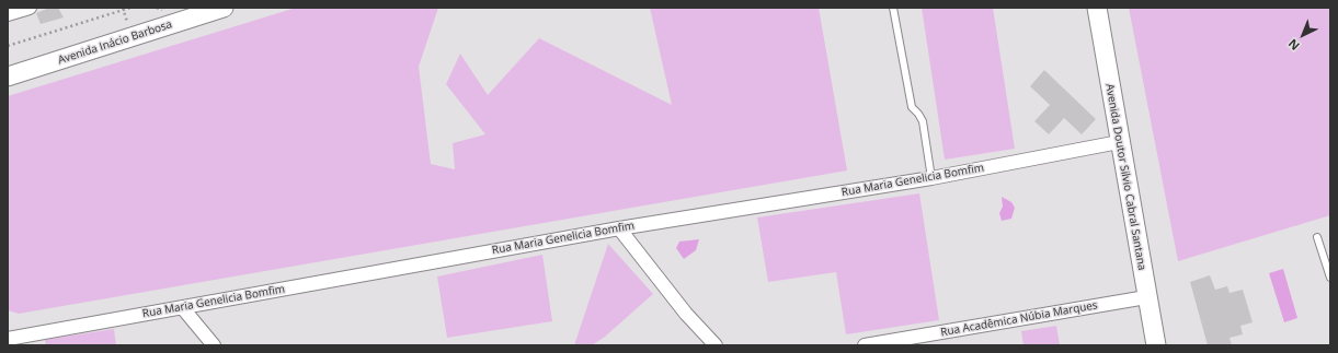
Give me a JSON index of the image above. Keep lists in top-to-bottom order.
{
  "streets": {
    "street": [
      "Avenida Inácio Barbosa",
      "Avenida Doutor Silvio Cabral Santana",
      "Rua Maria Genelicia Bomfim",
      "Rua Acadêmica Núbia Marques"
    ]
  },
  "crossings": [
    ["Avenida Doutor Silvio Cabral Santana", "Rua Maria Genelicia Bomfim"],
    ["Avenida Doutor Silvio Cabral Santana", "Rua Acadêmica Núbia Marques"]
  ],
  "north": "bottom left"
}
